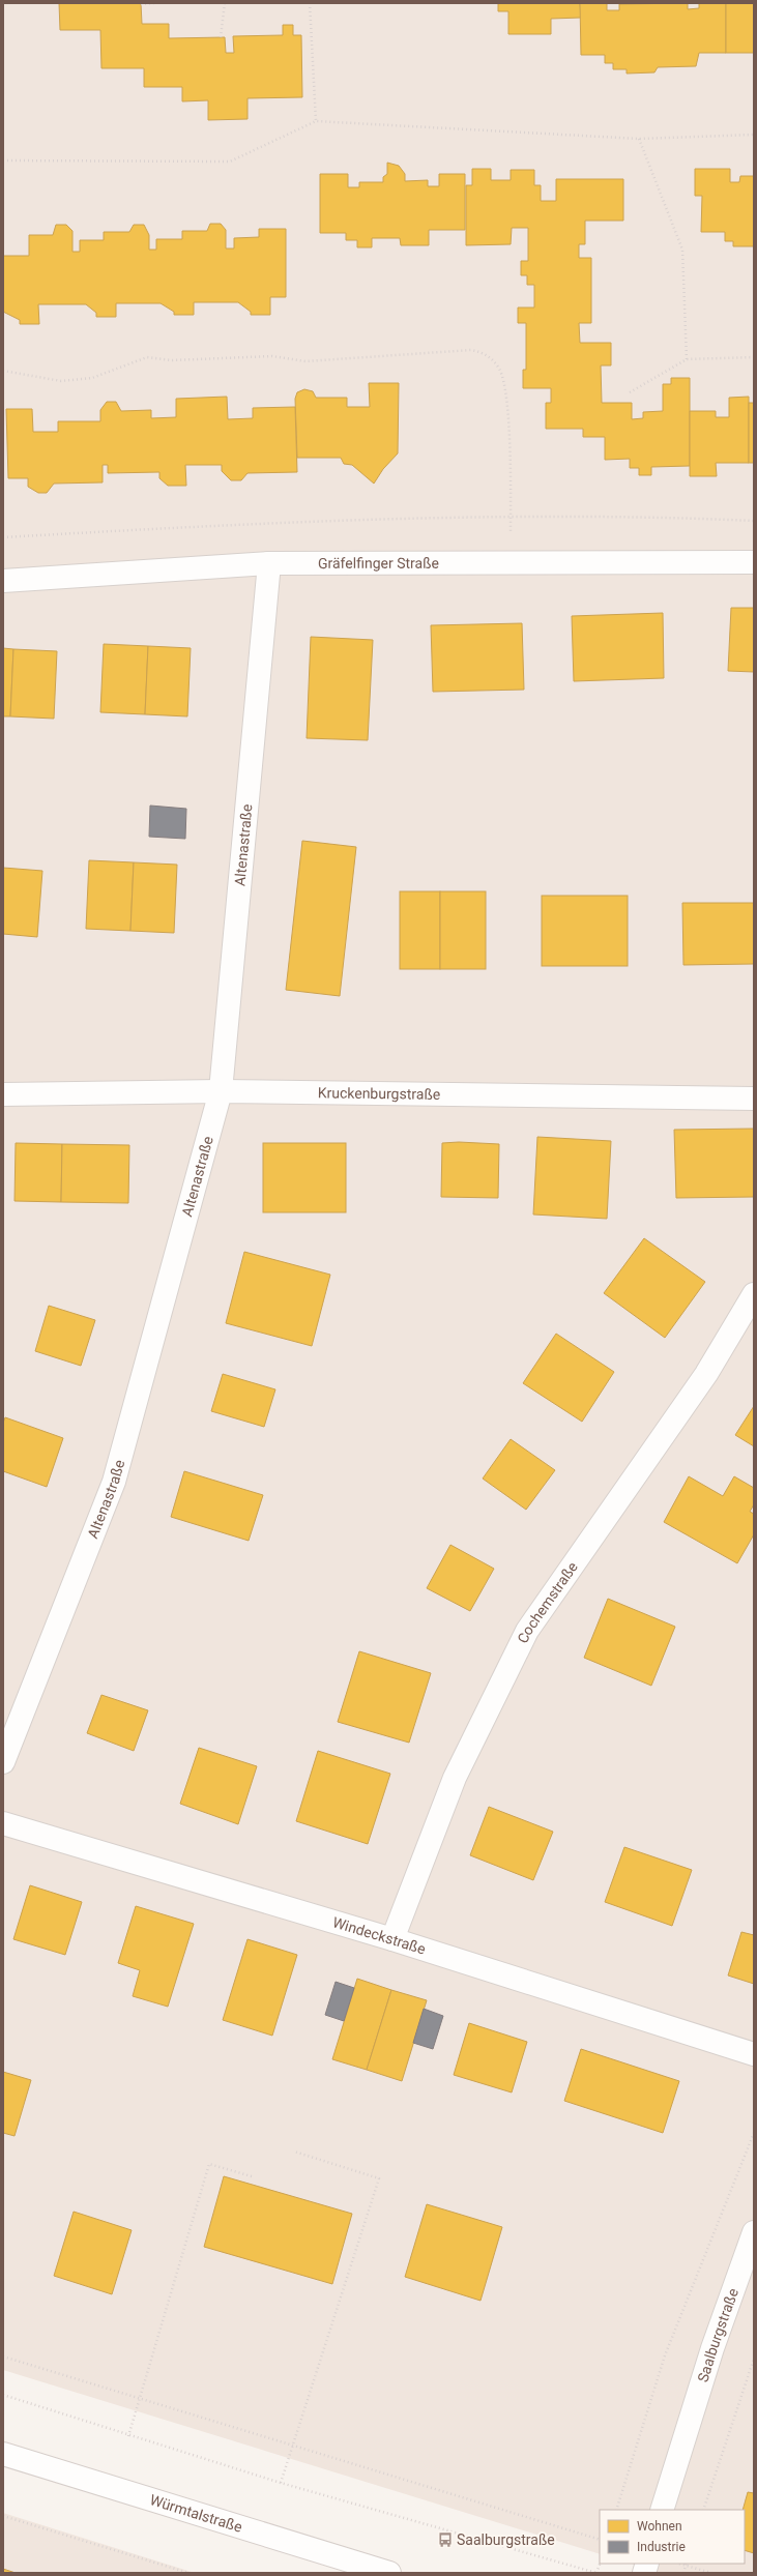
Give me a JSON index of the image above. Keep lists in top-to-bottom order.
{
  "streets": {
    "street": [
      "Gräfelfinger Straße",
      "Altenastraße",
      "Kruckenburgstraße",
      "Cochemstraße",
      "Windeckstraße",
      "Saalburgstraße",
      "Würmtalstraße"
    ]
  },
  "crossings": [
    ["Gräfelfinger Straße", "Altenastraße"],
    ["Altenastraße", "Kruckenburgstraße"],
    ["Cochemstraße", "Windeckstraße"]
  ],
  "places": {
    "bus stop": ["Saalburgstraße"]
  },
  "legend": ["Wohnen", "Industrie"]
}
